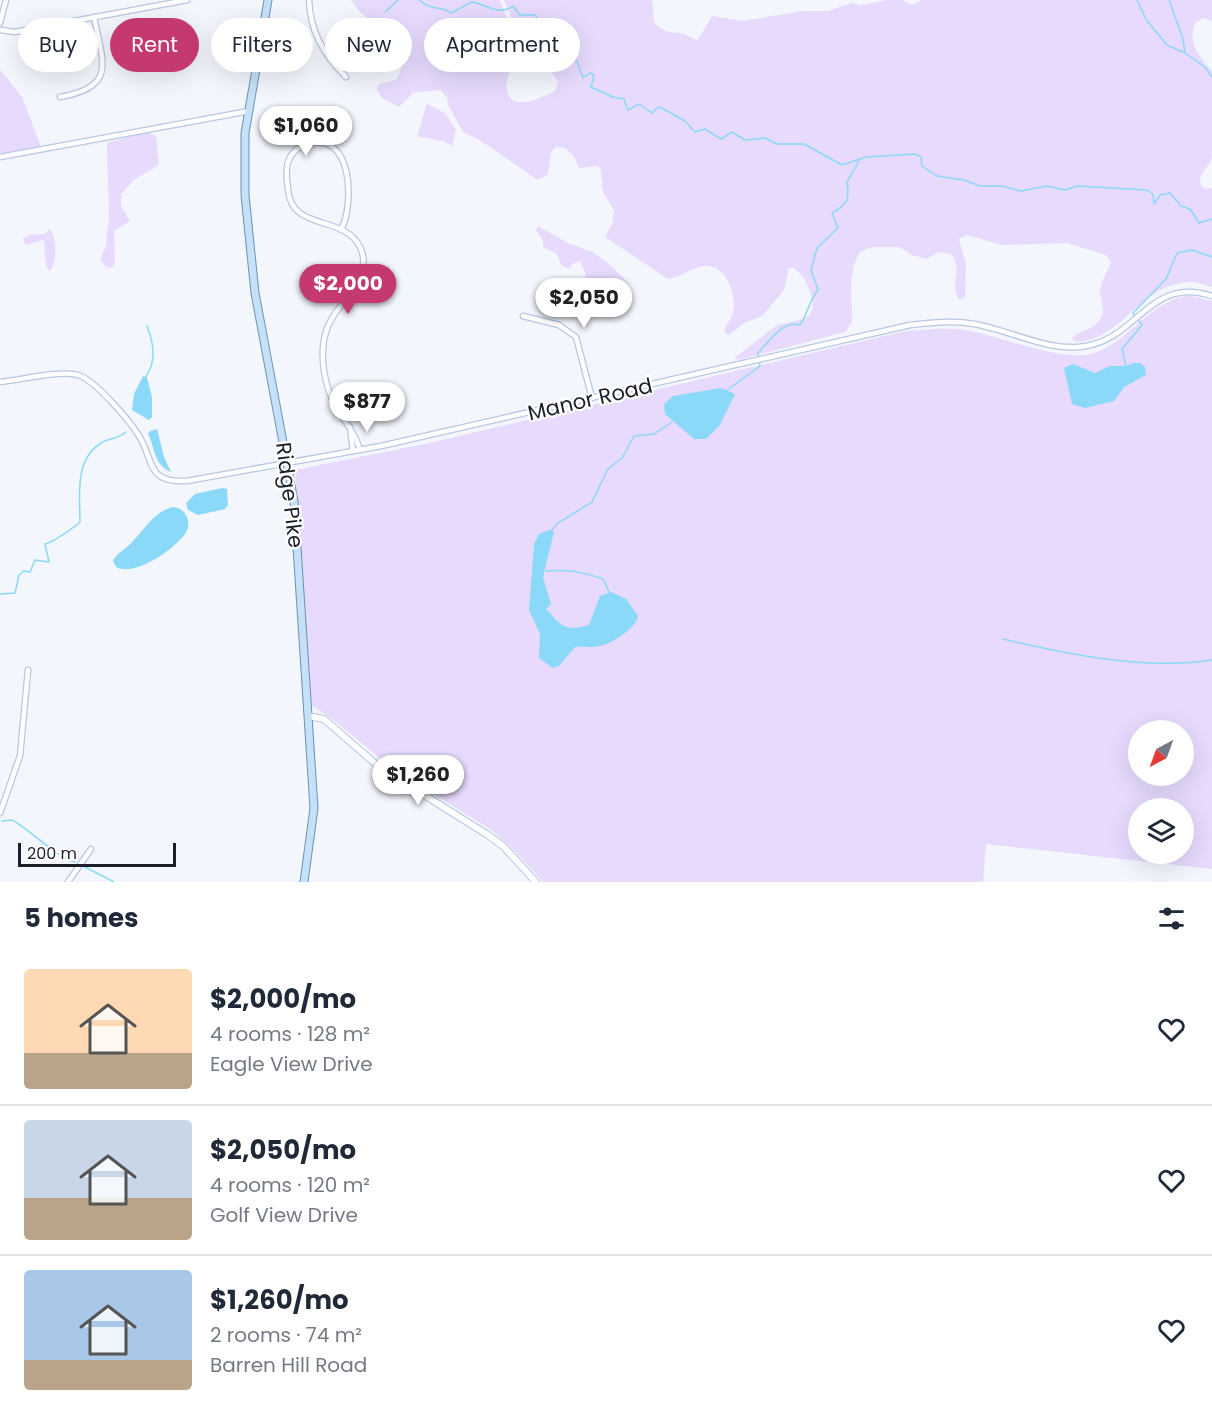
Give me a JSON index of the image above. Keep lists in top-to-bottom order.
{
  "streets": {
    "main road": ["Ridge Pike"],
    "street": ["Manor Road"]
  },
  "crossings": [
    ["Manor Road", "Ridge Pike"]
  ],
  "scale_bar": "200 m",
  "north": "bottom left",
  "page": {
    "chip": [
      "Buy",
      "Rent",
      "Filters",
      "New",
      "Apartment"
    ],
    "price": [
      "$1,060",
      "$2,000",
      "$2,050",
      "$877",
      "$1,260"
    ],
    "scale": "200 m",
    "heading": "5 homes",
    "list": [
      {
        "name": "$2,000/mo",
        "note": "4 rooms · 128 m² · Eagle View Drive"
      },
      {
        "name": "$2,050/mo",
        "note": "4 rooms · 120 m² · Golf View Drive"
      },
      {
        "name": "$1,260/mo",
        "note": "2 rooms · 74 m² · Barren Hill Road"
      }
    ]
  }
}
